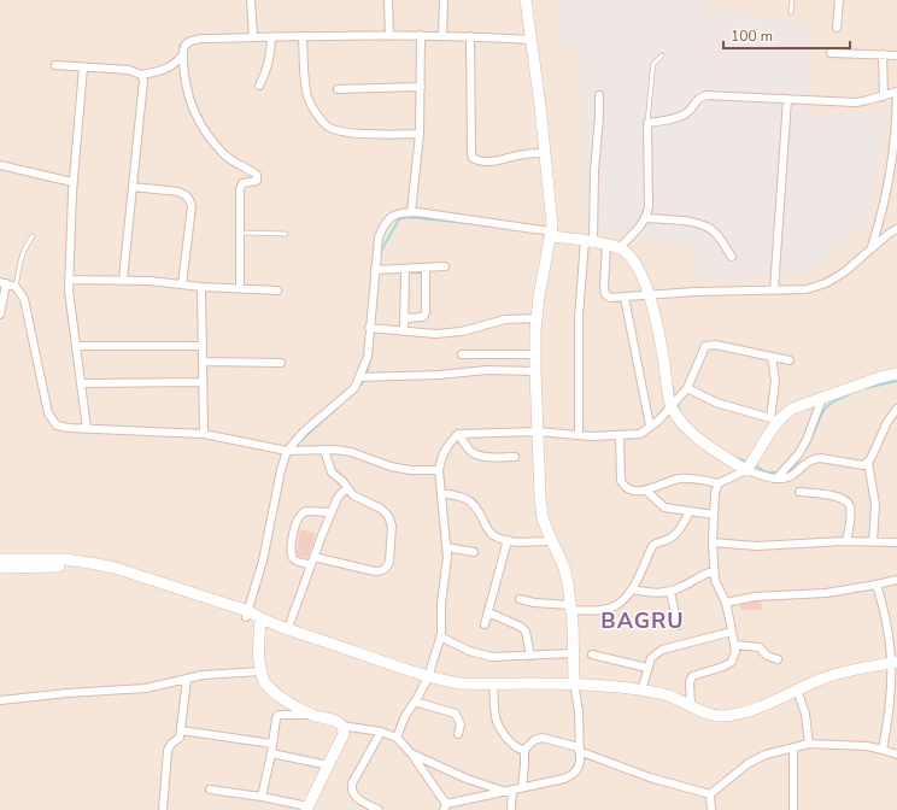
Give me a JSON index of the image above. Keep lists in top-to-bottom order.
{
  "districts": ["BAGRU"],
  "scale_bar": "100 m"
}
